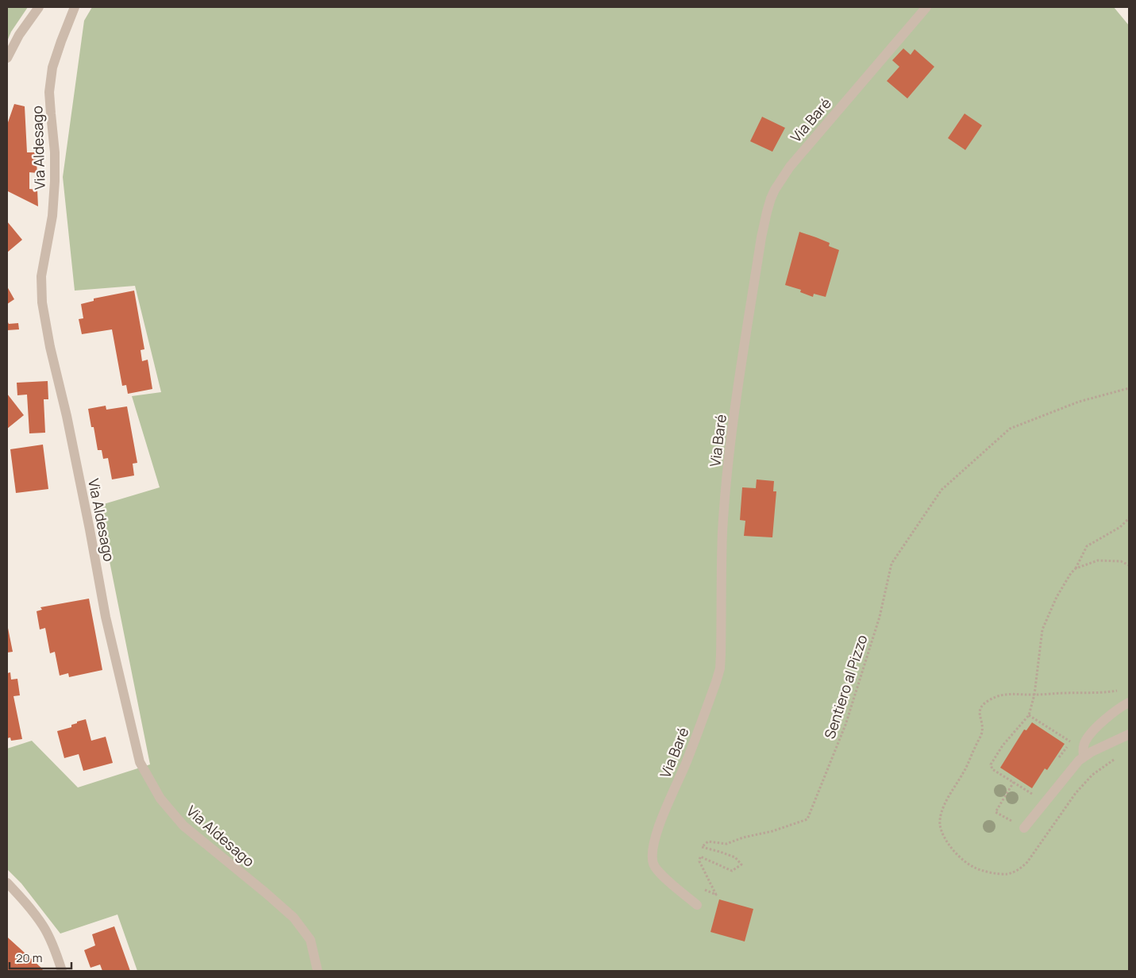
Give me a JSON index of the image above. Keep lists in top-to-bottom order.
{
  "streets": {
    "street": ["Via Baré", "Via Aldesago"],
    "path": ["Sentiero al Pizzo"]
  },
  "scale_bar": "20 m"
}
